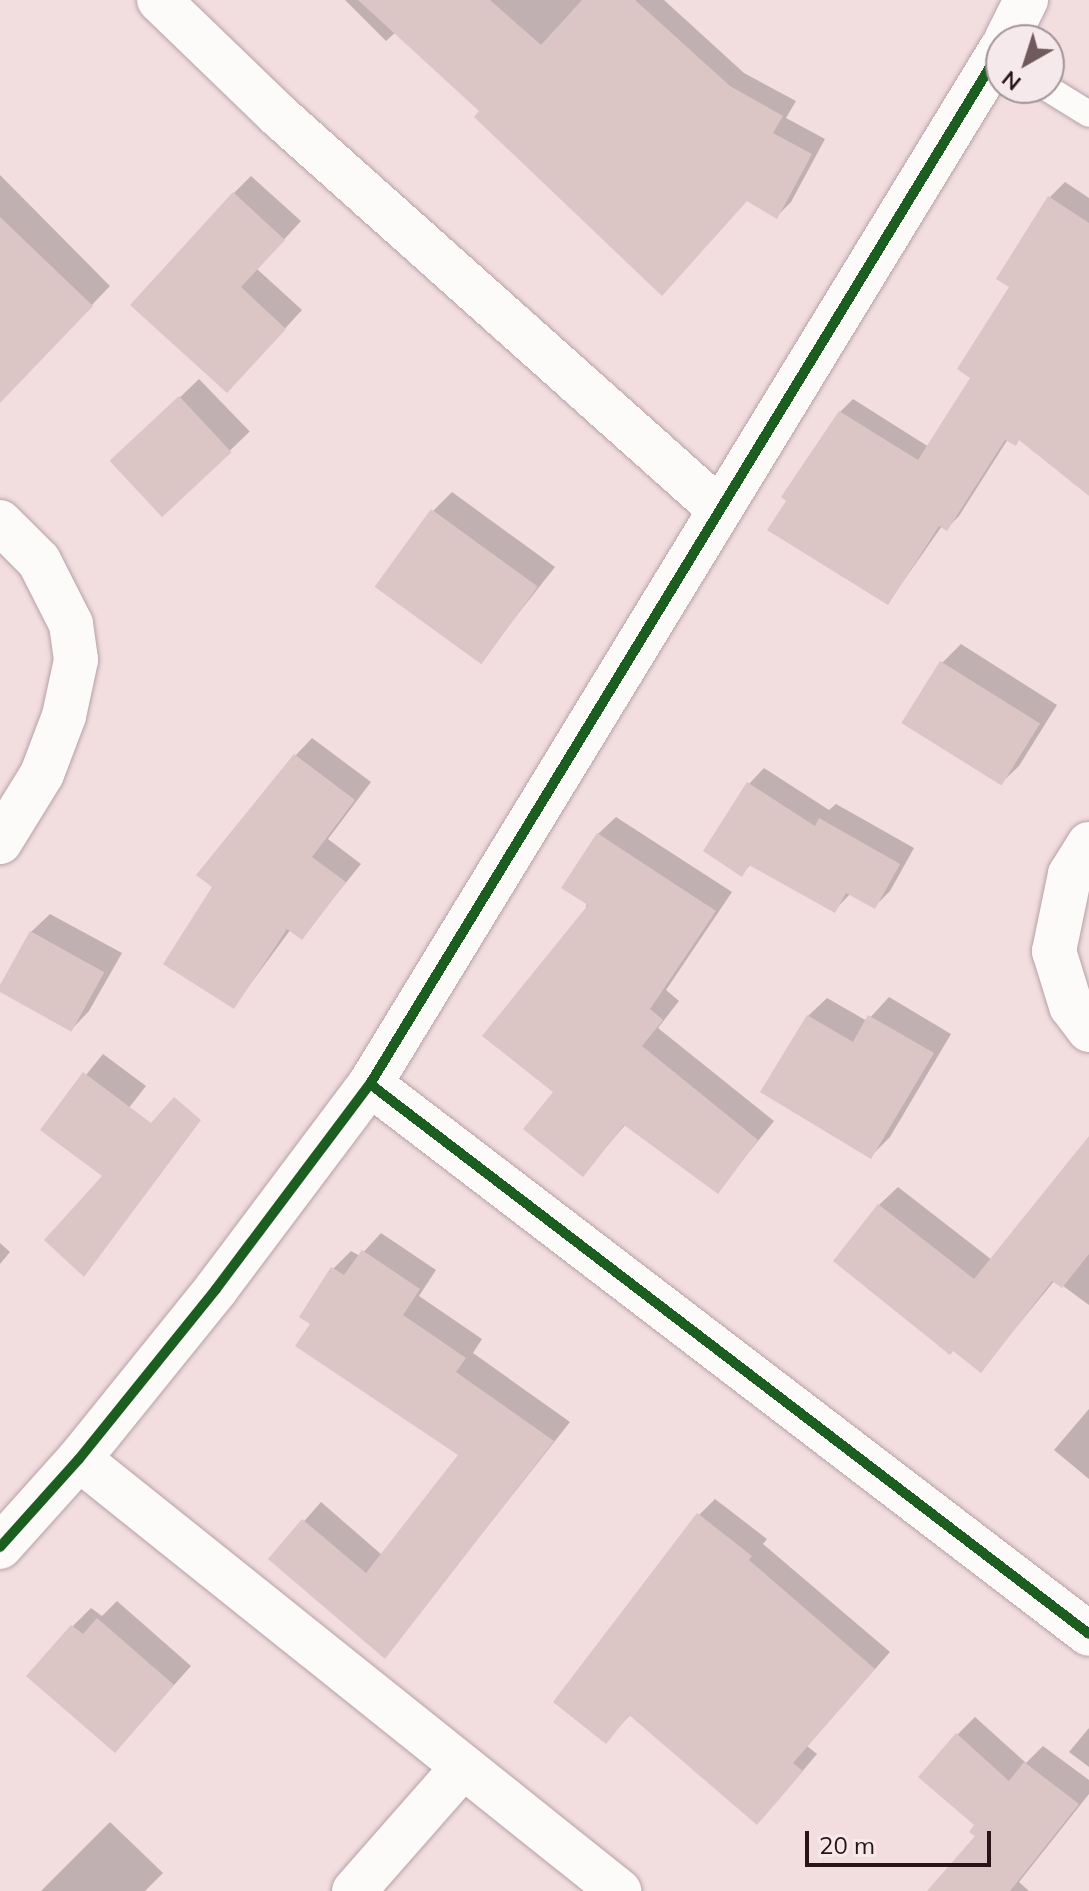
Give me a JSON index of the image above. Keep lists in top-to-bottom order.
{
  "scale_bar": "20 m",
  "north": "bottom left"
}
